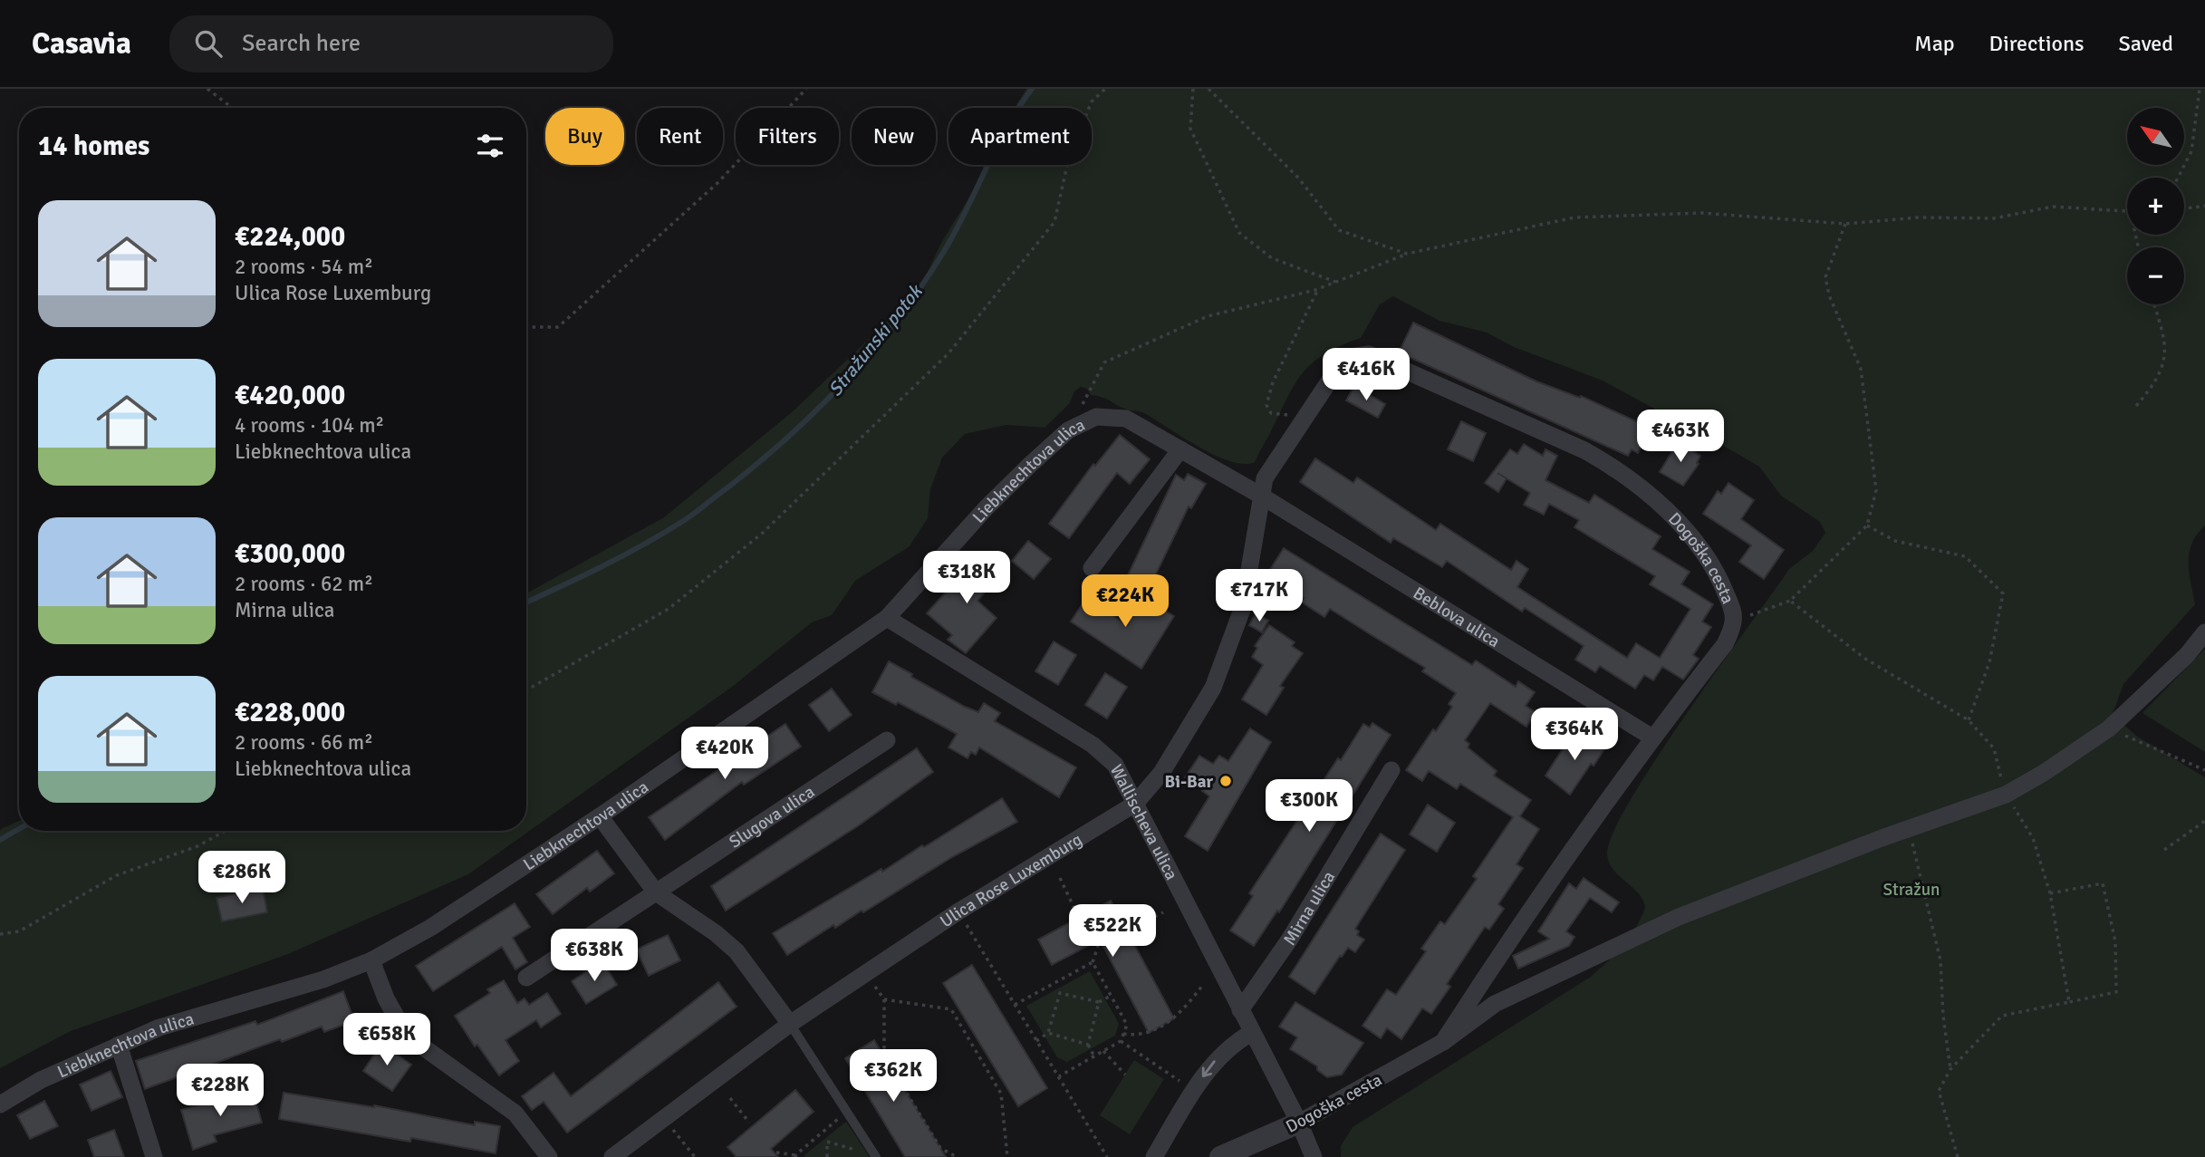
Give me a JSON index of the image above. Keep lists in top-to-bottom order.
{
  "streets": {
    "street": [
      "Liebknechtova ulica",
      "Dogoška cesta",
      "Beblova ulica",
      "Slugova ulica",
      "Wallischeva ulica",
      "Ulica Rose Luxemburg",
      "Mirna ulica"
    ]
  },
  "crossings": [
    ["Liebknechtova ulica", "Dogoška cesta"],
    ["Liebknechtova ulica", "Beblova ulica"],
    ["Liebknechtova ulica", "Wallischeva ulica"],
    ["Liebknechtova ulica", "Ulica Rose Luxemburg"],
    ["Dogoška cesta", "Beblova ulica"],
    ["Dogoška cesta", "Wallischeva ulica"],
    ["Dogoška cesta", "Ulica Rose Luxemburg"],
    ["Beblova ulica", "Ulica Rose Luxemburg"],
    ["Wallischeva ulica", "Ulica Rose Luxemburg"],
    ["Wallischeva ulica", "Mirna ulica"]
  ],
  "water": ["Stražunski potok"],
  "parks": ["Stražun"],
  "places": ["Bi-Bar"],
  "north": "top left",
  "page": {
    "header": "Casavia",
    "search": "Search here",
    "nav": ["Map", "Directions", "Saved"],
    "map_buttons": ["+", "−"],
    "chip": [
      "Buy",
      "Rent",
      "Filters",
      "New",
      "Apartment"
    ],
    "heading": "14 homes",
    "list": [
      {
        "name": "€224,000",
        "note": "2 rooms · 54 m² · Ulica Rose Luxemburg"
      },
      {
        "name": "€420,000",
        "note": "4 rooms · 104 m² · Liebknechtova ulica"
      },
      {
        "name": "€300,000",
        "note": "2 rooms · 62 m² · Mirna ulica"
      },
      {
        "name": "€228,000",
        "note": "2 rooms · 66 m² · Liebknechtova ulica"
      }
    ],
    "price": [
      "€416K",
      "€463K",
      "€318K",
      "€717K",
      "€224K",
      "€364K",
      "€420K",
      "€300K",
      "€286K",
      "€522K",
      "€638K",
      "€658K",
      "€362K",
      "€228K"
    ]
  }
}
